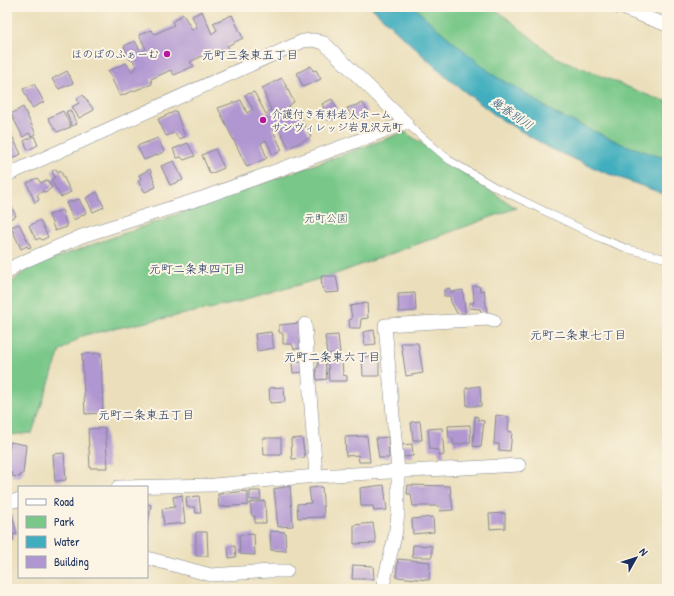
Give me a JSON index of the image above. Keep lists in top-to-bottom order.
{
  "districts": [
    "元町三条東五丁目",
    "元町二条東四丁目",
    "元町二条東七丁目",
    "元町二条東六丁目",
    "元町二条東五丁目"
  ],
  "water": ["幾春別川"],
  "parks": ["元町公園"],
  "places": ["ほのぼのふぁーむ", "介護付き有料老人ホーム サンヴィレッジ岩見沢元町"],
  "legend": [
    "Road",
    "Park",
    "Water",
    "Building"
  ],
  "north": "top right"
}
